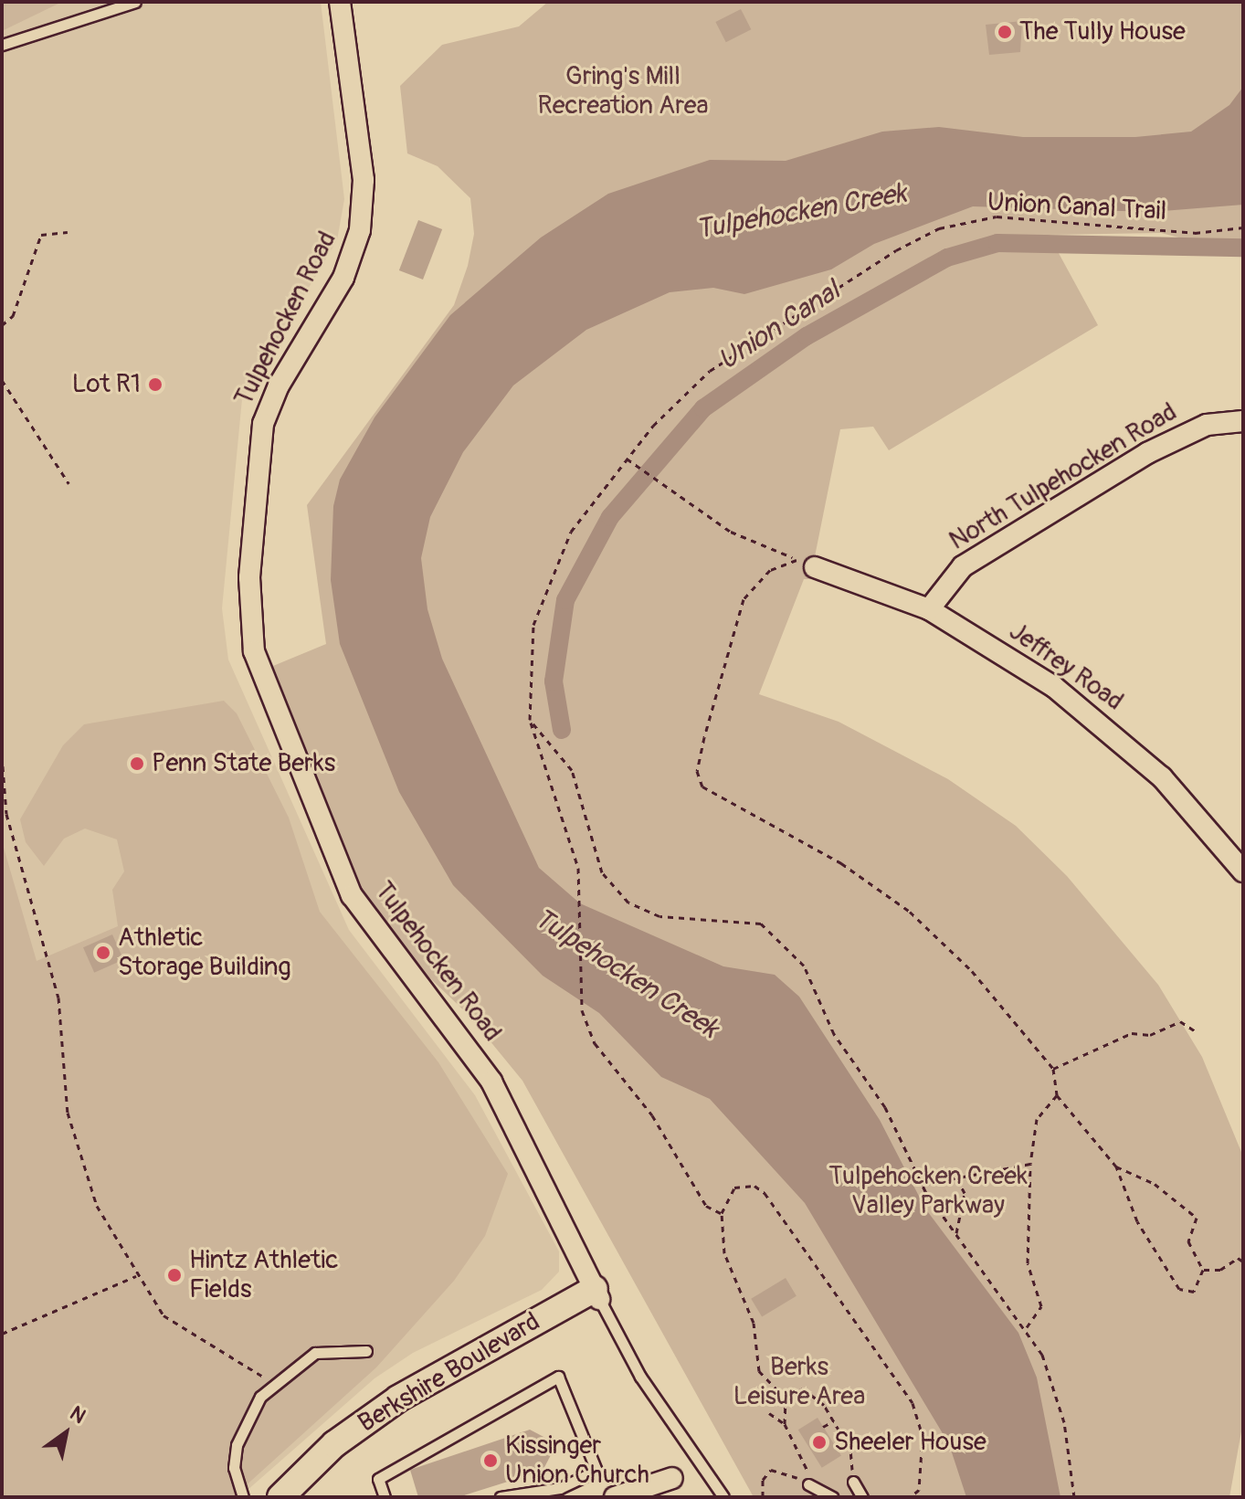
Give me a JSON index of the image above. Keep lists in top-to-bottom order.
{
  "streets": {
    "street": [
      "Tulpehocken Road",
      "North Tulpehocken Road",
      "Jeffrey Road",
      "Berkshire Boulevard"
    ],
    "path": ["Union Canal Trail"]
  },
  "crossings": [
    ["Tulpehocken Road", "Berkshire Boulevard"],
    ["North Tulpehocken Road", "Jeffrey Road"]
  ],
  "water": ["Tulpehocken Creek", "Union Canal"],
  "parks": ["Gring's Mill Recreation Area", "Tulpehocken Creek Valley Parkway", "Berks Leisure Area"],
  "places": [
    "The Tully House",
    "Lot R1",
    "Penn State Berks",
    "Athletic Storage Building",
    "Hintz Athletic Fields",
    "Sheeler House",
    "Kissinger Union Church"
  ],
  "north": "top right"
}
